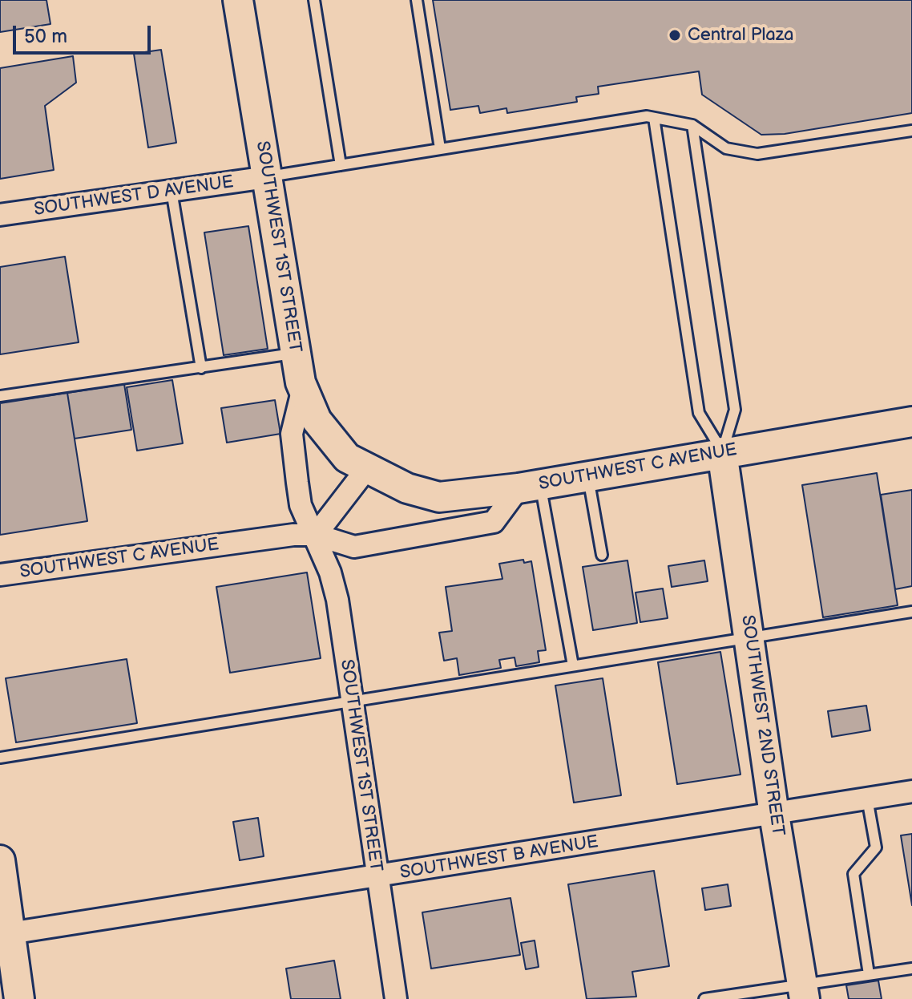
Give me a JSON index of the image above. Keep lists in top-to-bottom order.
{
  "streets": {
    "main road": ["SOUTHWEST 1ST STREET", "SOUTHWEST C AVENUE", "SOUTHWEST 2ND STREET"],
    "street": ["SOUTHWEST D AVENUE", "SOUTHWEST B AVENUE"]
  },
  "crossings": [
    ["SOUTHWEST D AVENUE", "SOUTHWEST 1ST STREET"],
    ["SOUTHWEST 1ST STREET", "SOUTHWEST C AVENUE"],
    ["SOUTHWEST 1ST STREET", "SOUTHWEST B AVENUE"],
    ["SOUTHWEST C AVENUE", "SOUTHWEST 2ND STREET"],
    ["SOUTHWEST 2ND STREET", "SOUTHWEST B AVENUE"]
  ],
  "places": ["Central Plaza"],
  "scale_bar": "50 m"
}
